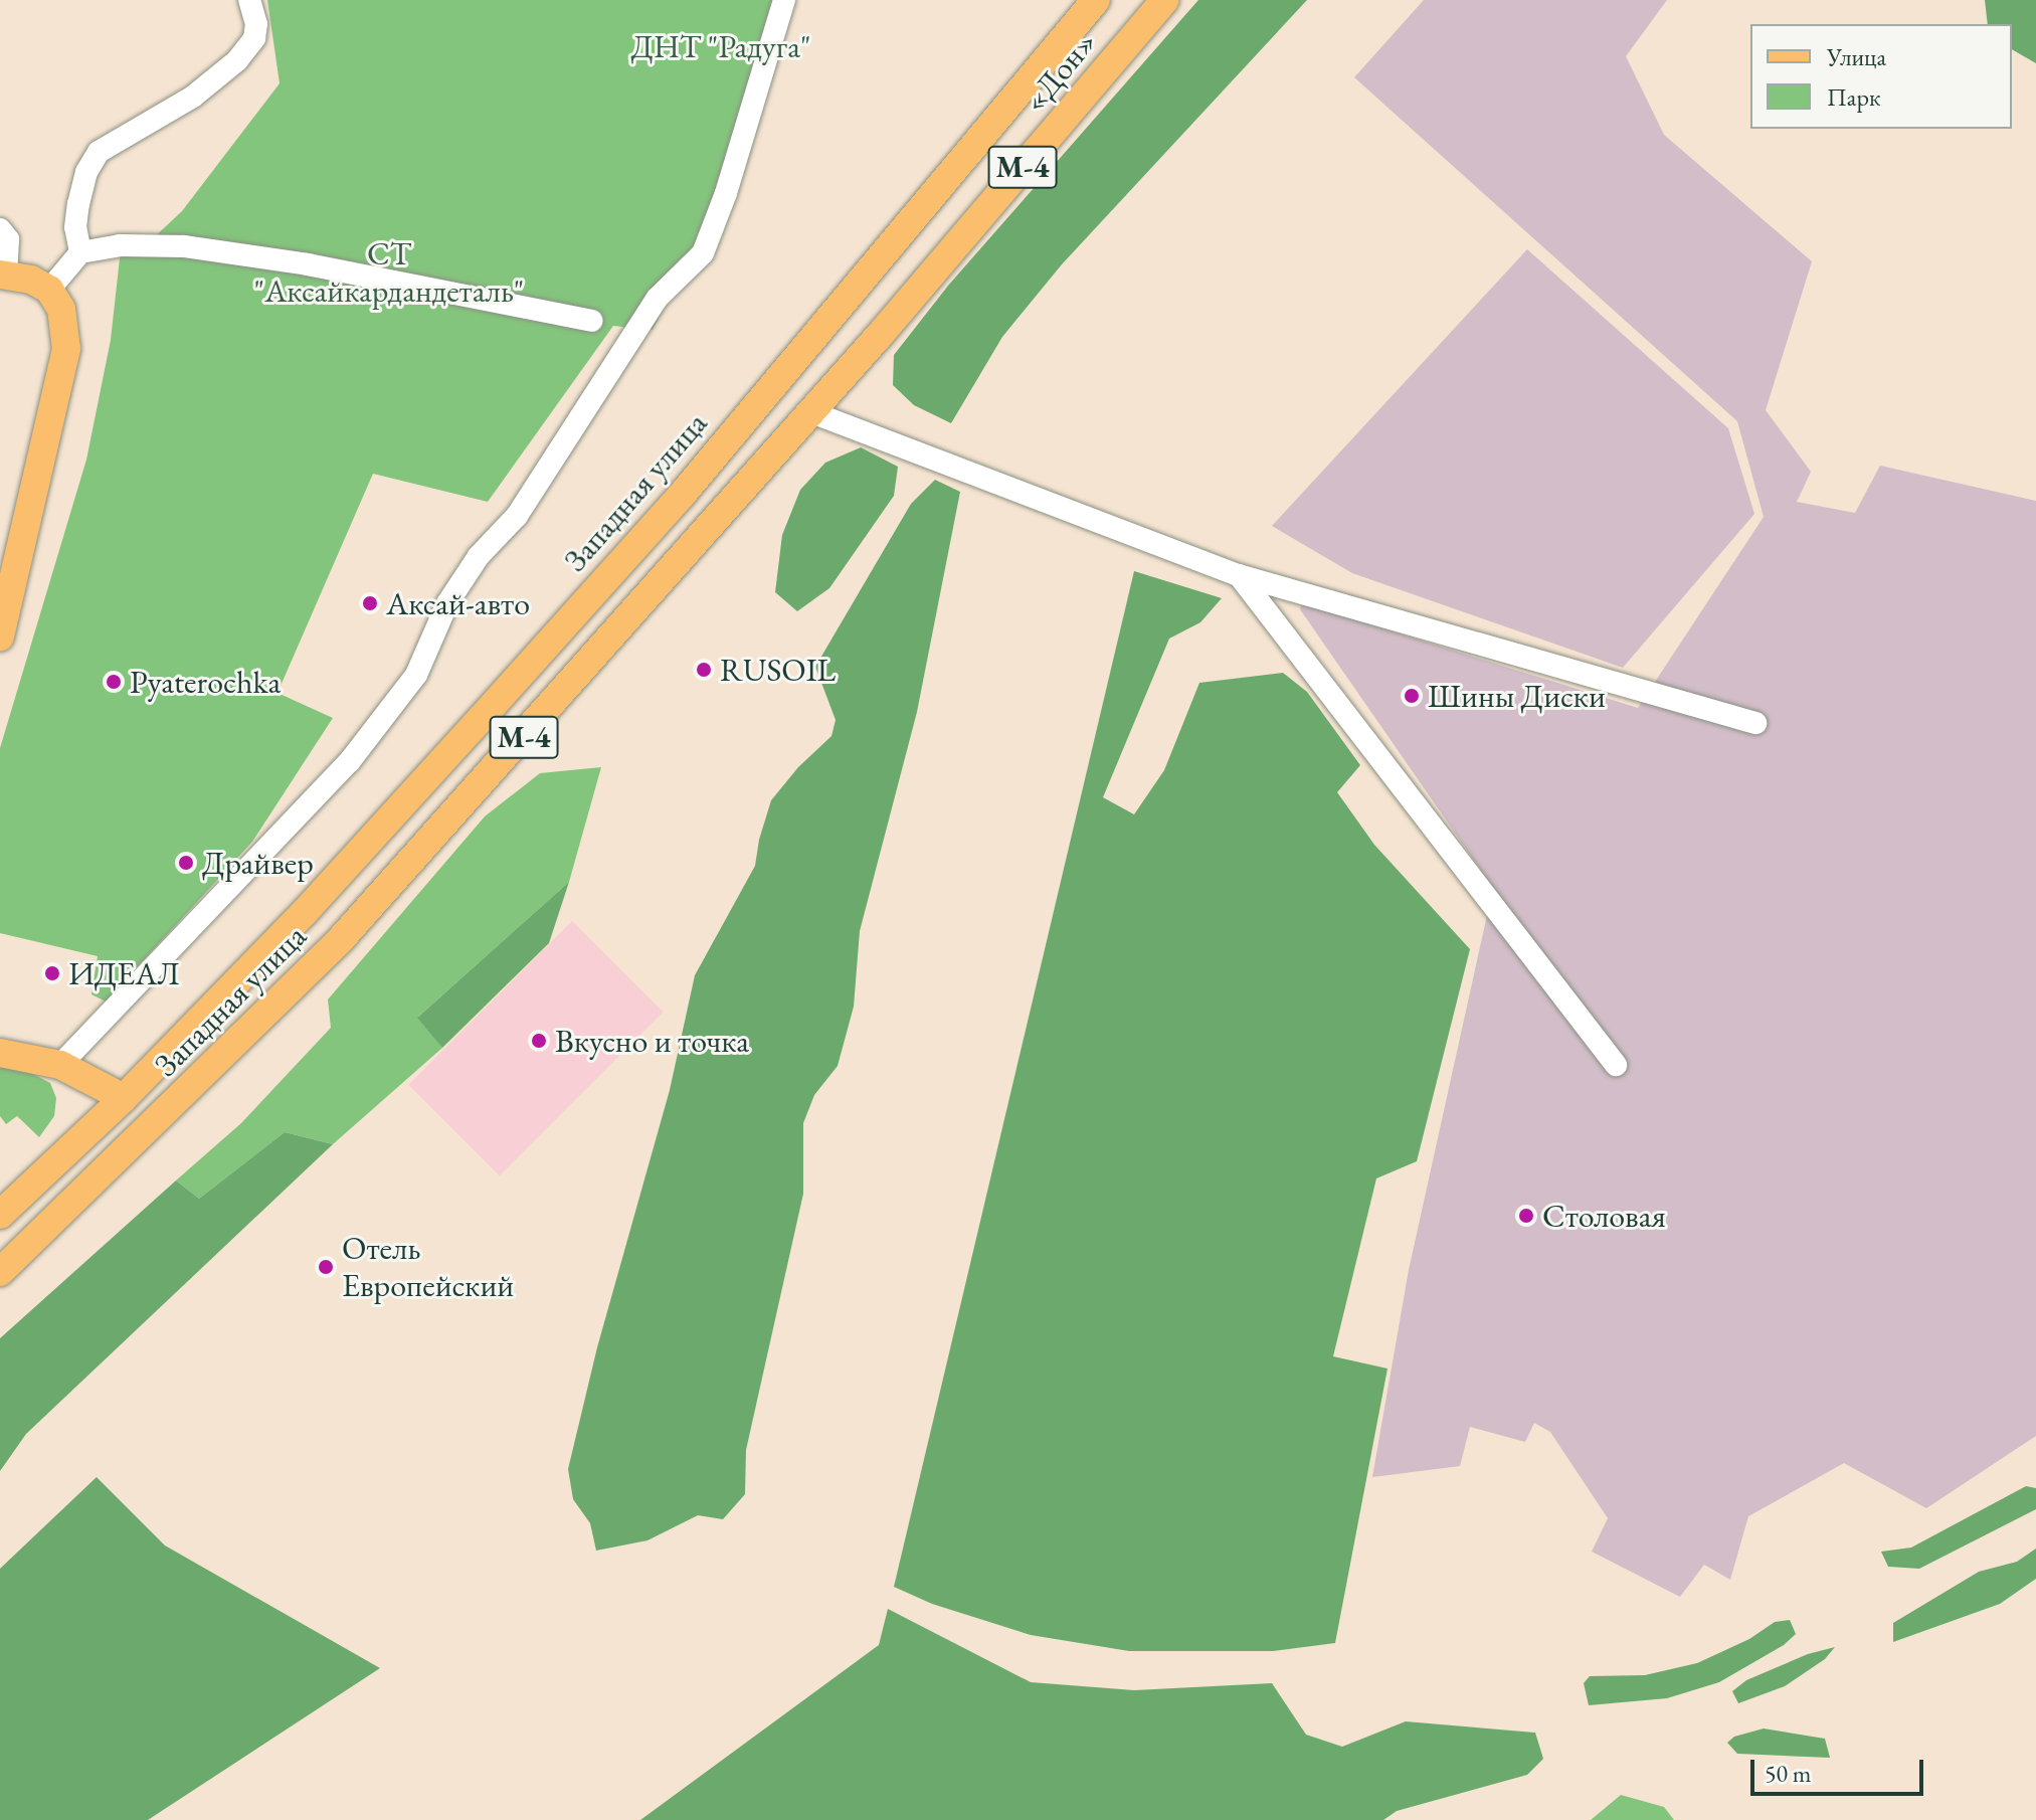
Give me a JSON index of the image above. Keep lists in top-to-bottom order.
{
  "streets": {
    "main road": ["«Дон»", "М-4", "Западная улица"]
  },
  "crossings": [
    ["«Дон»", "Западная улица"]
  ],
  "parks": ["ДНТ \"Радуга\"", "СТ \"Аксайкардандеталь\""],
  "places": [
    "Аксай-авто",
    "RUSOIL",
    "Pyaterochka",
    "Шины Диски",
    "Драйвер",
    "ИДЕАЛ",
    "Вкусно и точка",
    "Столовая",
    "Отель Европейский"
  ],
  "legend": ["Улица", "Парк"],
  "scale_bar": "50 m"
}
